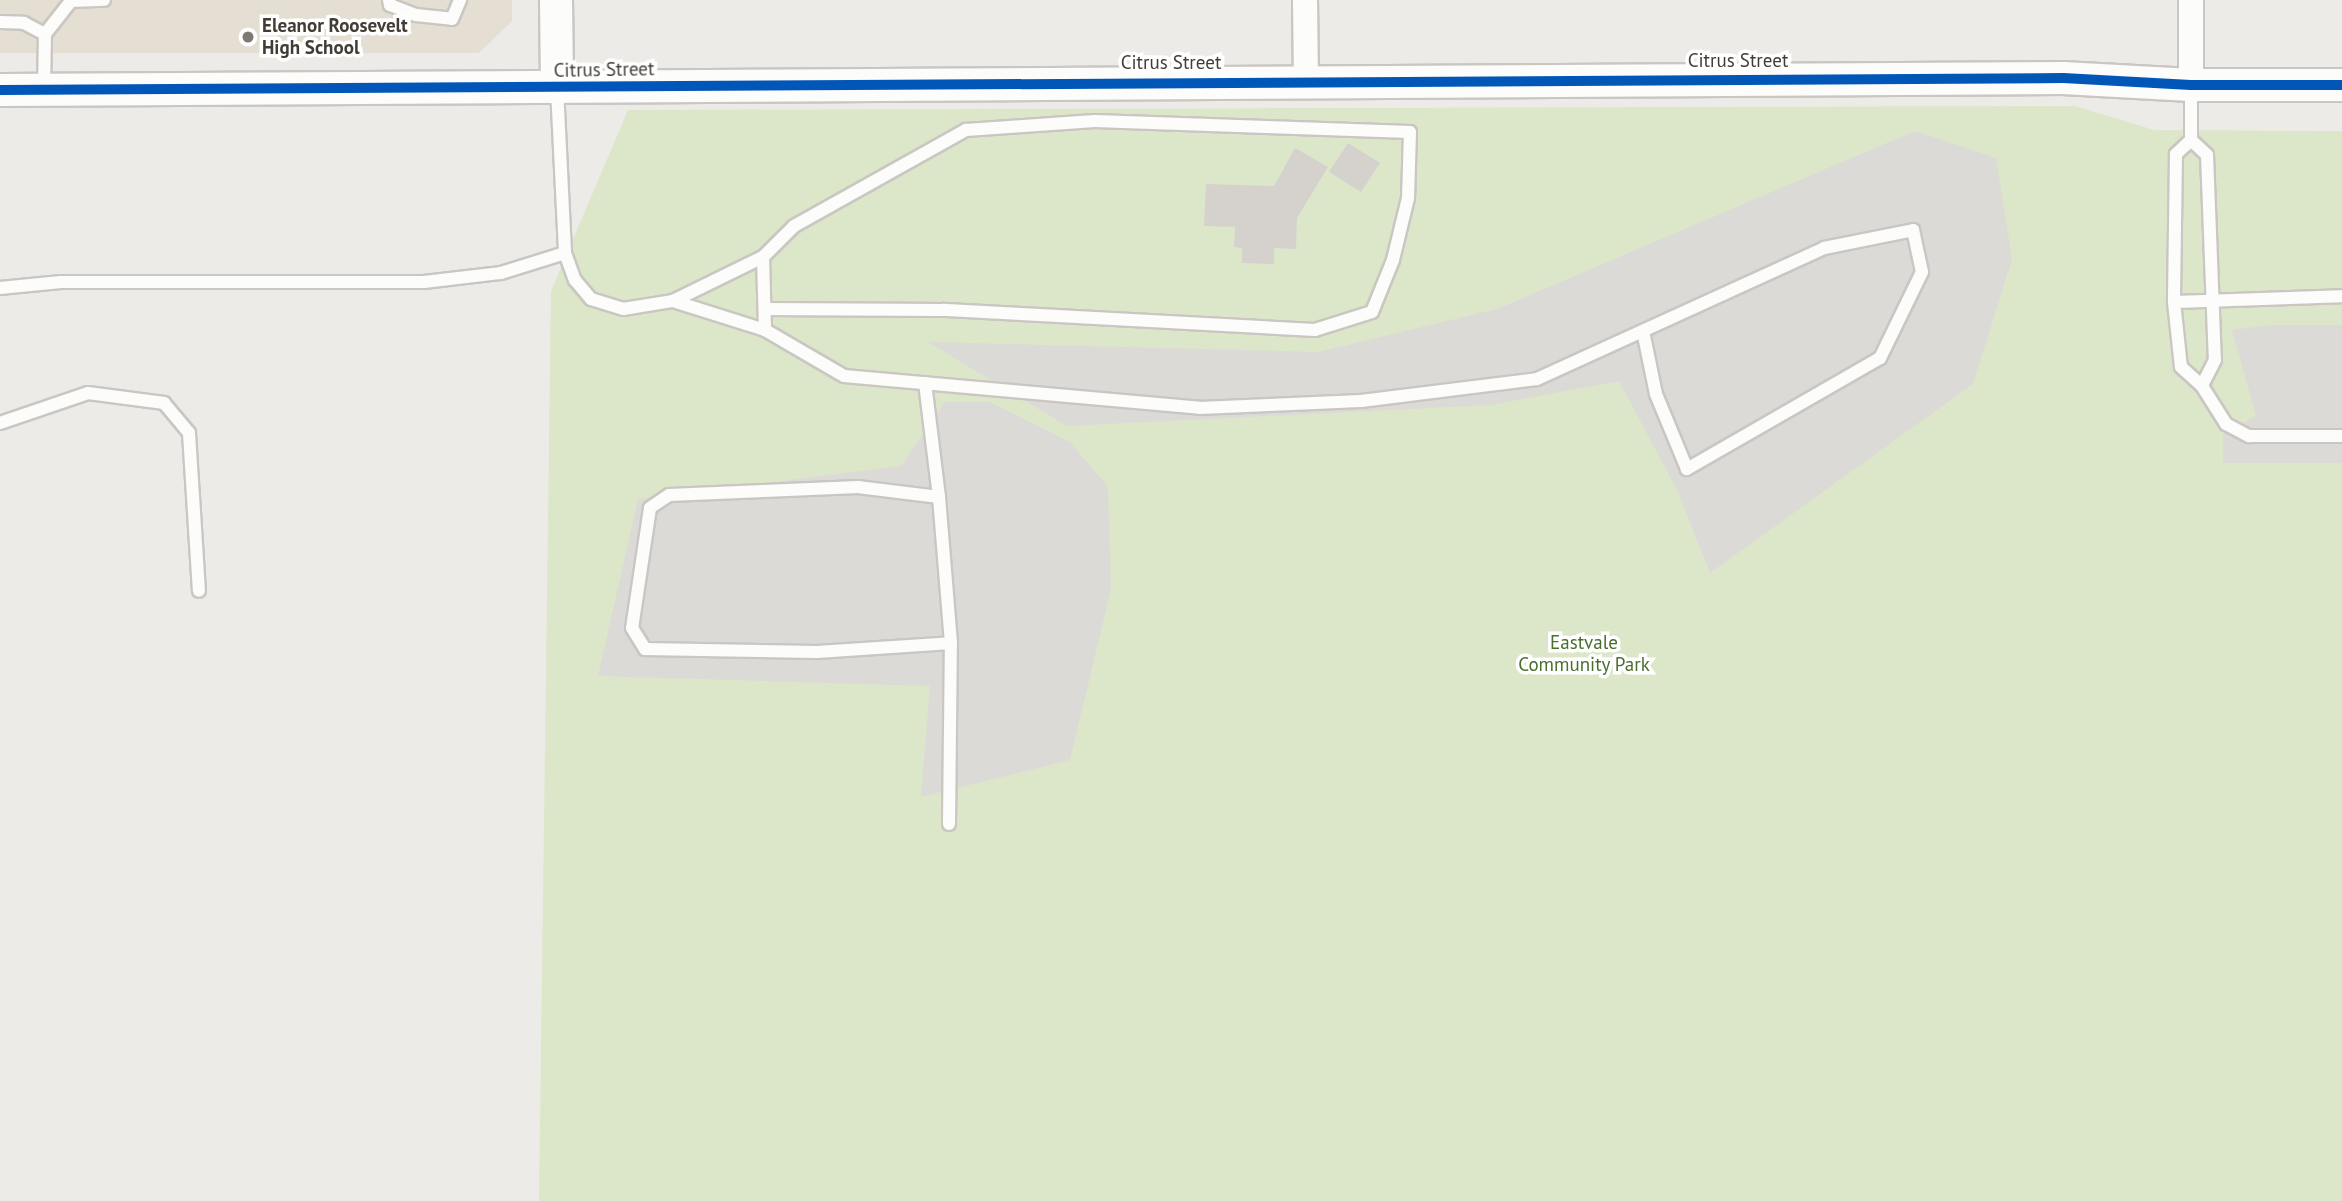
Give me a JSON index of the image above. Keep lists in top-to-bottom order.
{
  "streets": {
    "street": ["Citrus Street"]
  },
  "parks": ["Eastvale Community Park"],
  "places": ["Eleanor Roosevelt High School"]
}
